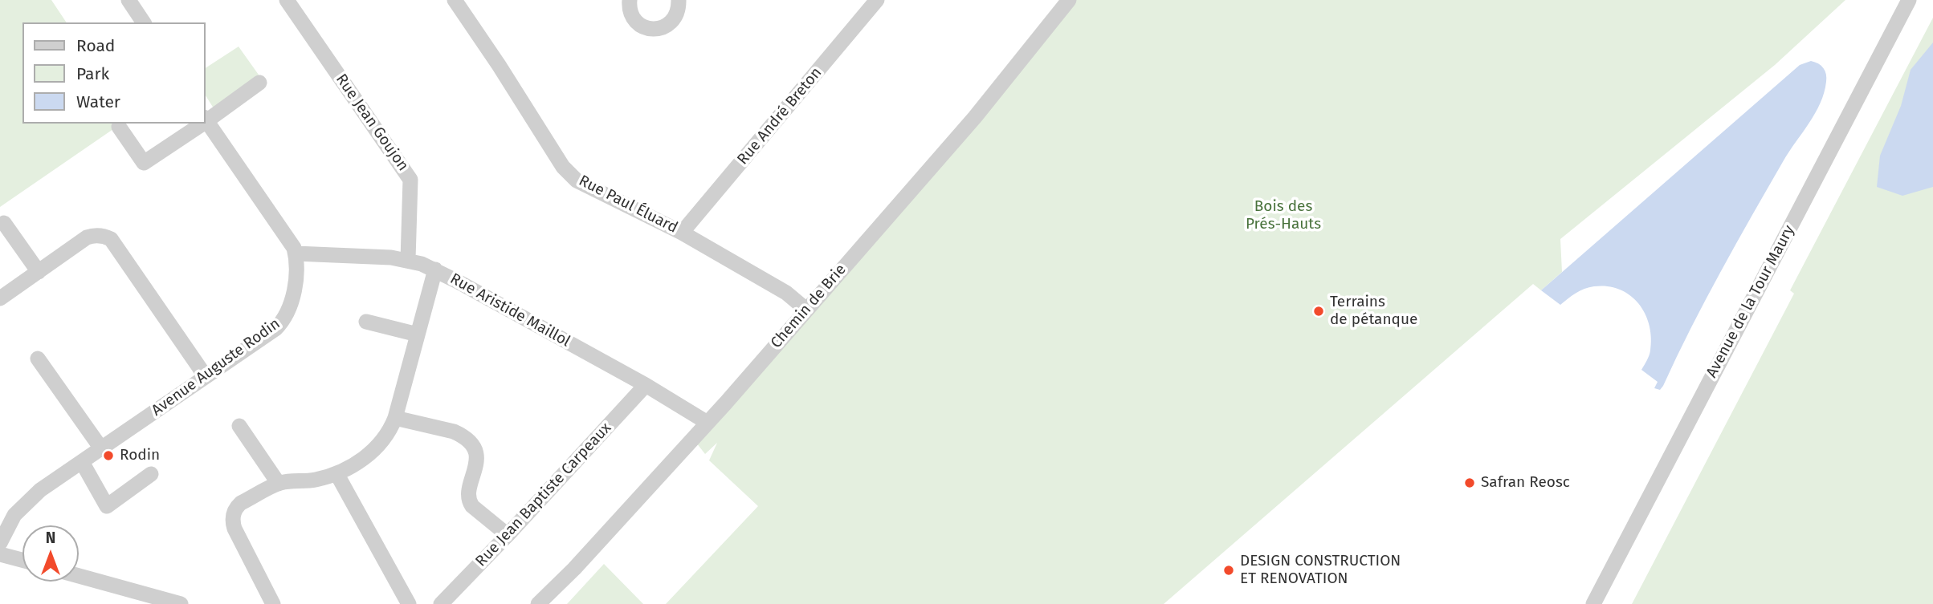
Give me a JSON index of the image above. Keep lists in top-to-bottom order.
{
  "streets": {
    "street": [
      "Rue André Breton",
      "Rue Jean Goujon",
      "Rue Paul Éluard",
      "Avenue de la Tour Maury",
      "Chemin de Brie",
      "Rue Aristide Maillol",
      "Avenue Auguste Rodin",
      "Rue Jean Baptiste Carpeaux"
    ]
  },
  "crossings": [
    ["Rue André Breton", "Rue Paul Éluard"],
    ["Rue Jean Goujon", "Rue Aristide Maillol"],
    ["Rue Paul Éluard", "Chemin de Brie"],
    ["Chemin de Brie", "Rue Aristide Maillol"],
    ["Rue Aristide Maillol", "Avenue Auguste Rodin"],
    ["Rue Aristide Maillol", "Rue Jean Baptiste Carpeaux"]
  ],
  "parks": ["Bois des Prés-Hauts"],
  "places": [
    "Terrains de pétanque",
    "Rodin",
    "Safran Reosc",
    "DESIGN CONSTRUCTION ET RENOVATION"
  ],
  "legend": ["Road", "Park", "Water"],
  "north": "top"
}
